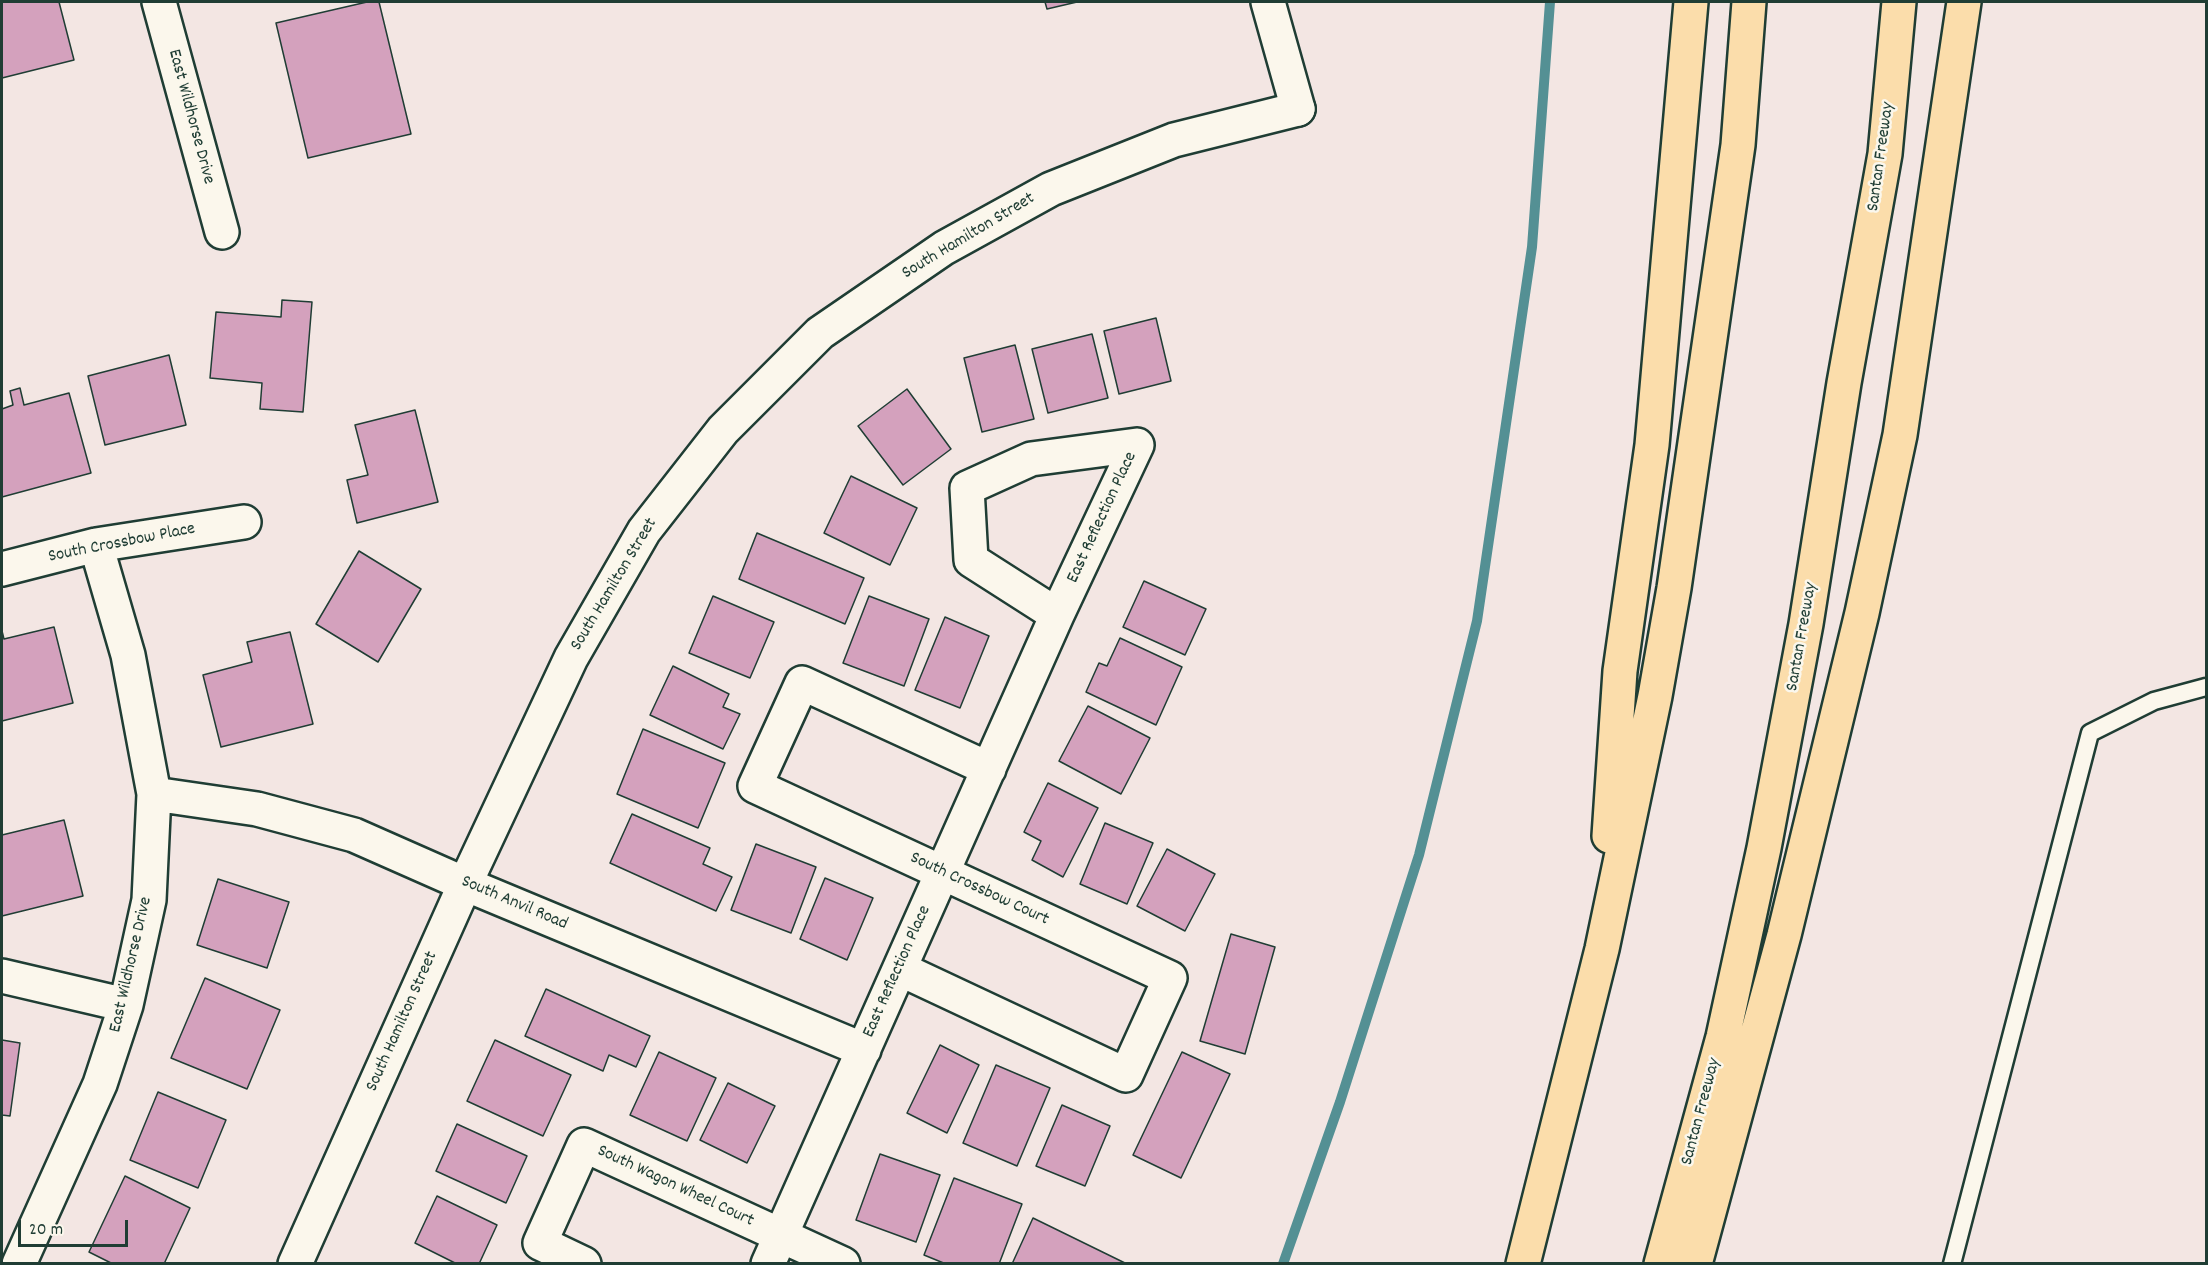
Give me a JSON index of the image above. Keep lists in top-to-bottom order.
{
  "streets": {
    "highway": ["Santan Freeway"],
    "street": [
      "East Wildhorse Drive",
      "South Hamilton Street",
      "East Reflection Place",
      "South Crossbow Place",
      "South Crossbow Court",
      "South Anvil Road",
      "South Wagon Wheel Court"
    ]
  },
  "crossings": [
    ["East Wildhorse Drive", "South Crossbow Place"],
    ["East Wildhorse Drive", "South Anvil Road"],
    ["South Hamilton Street", "South Anvil Road"],
    ["East Reflection Place", "South Crossbow Court"],
    ["East Reflection Place", "South Anvil Road"],
    ["East Reflection Place", "South Wagon Wheel Court"]
  ],
  "scale_bar": "20 m"
}
